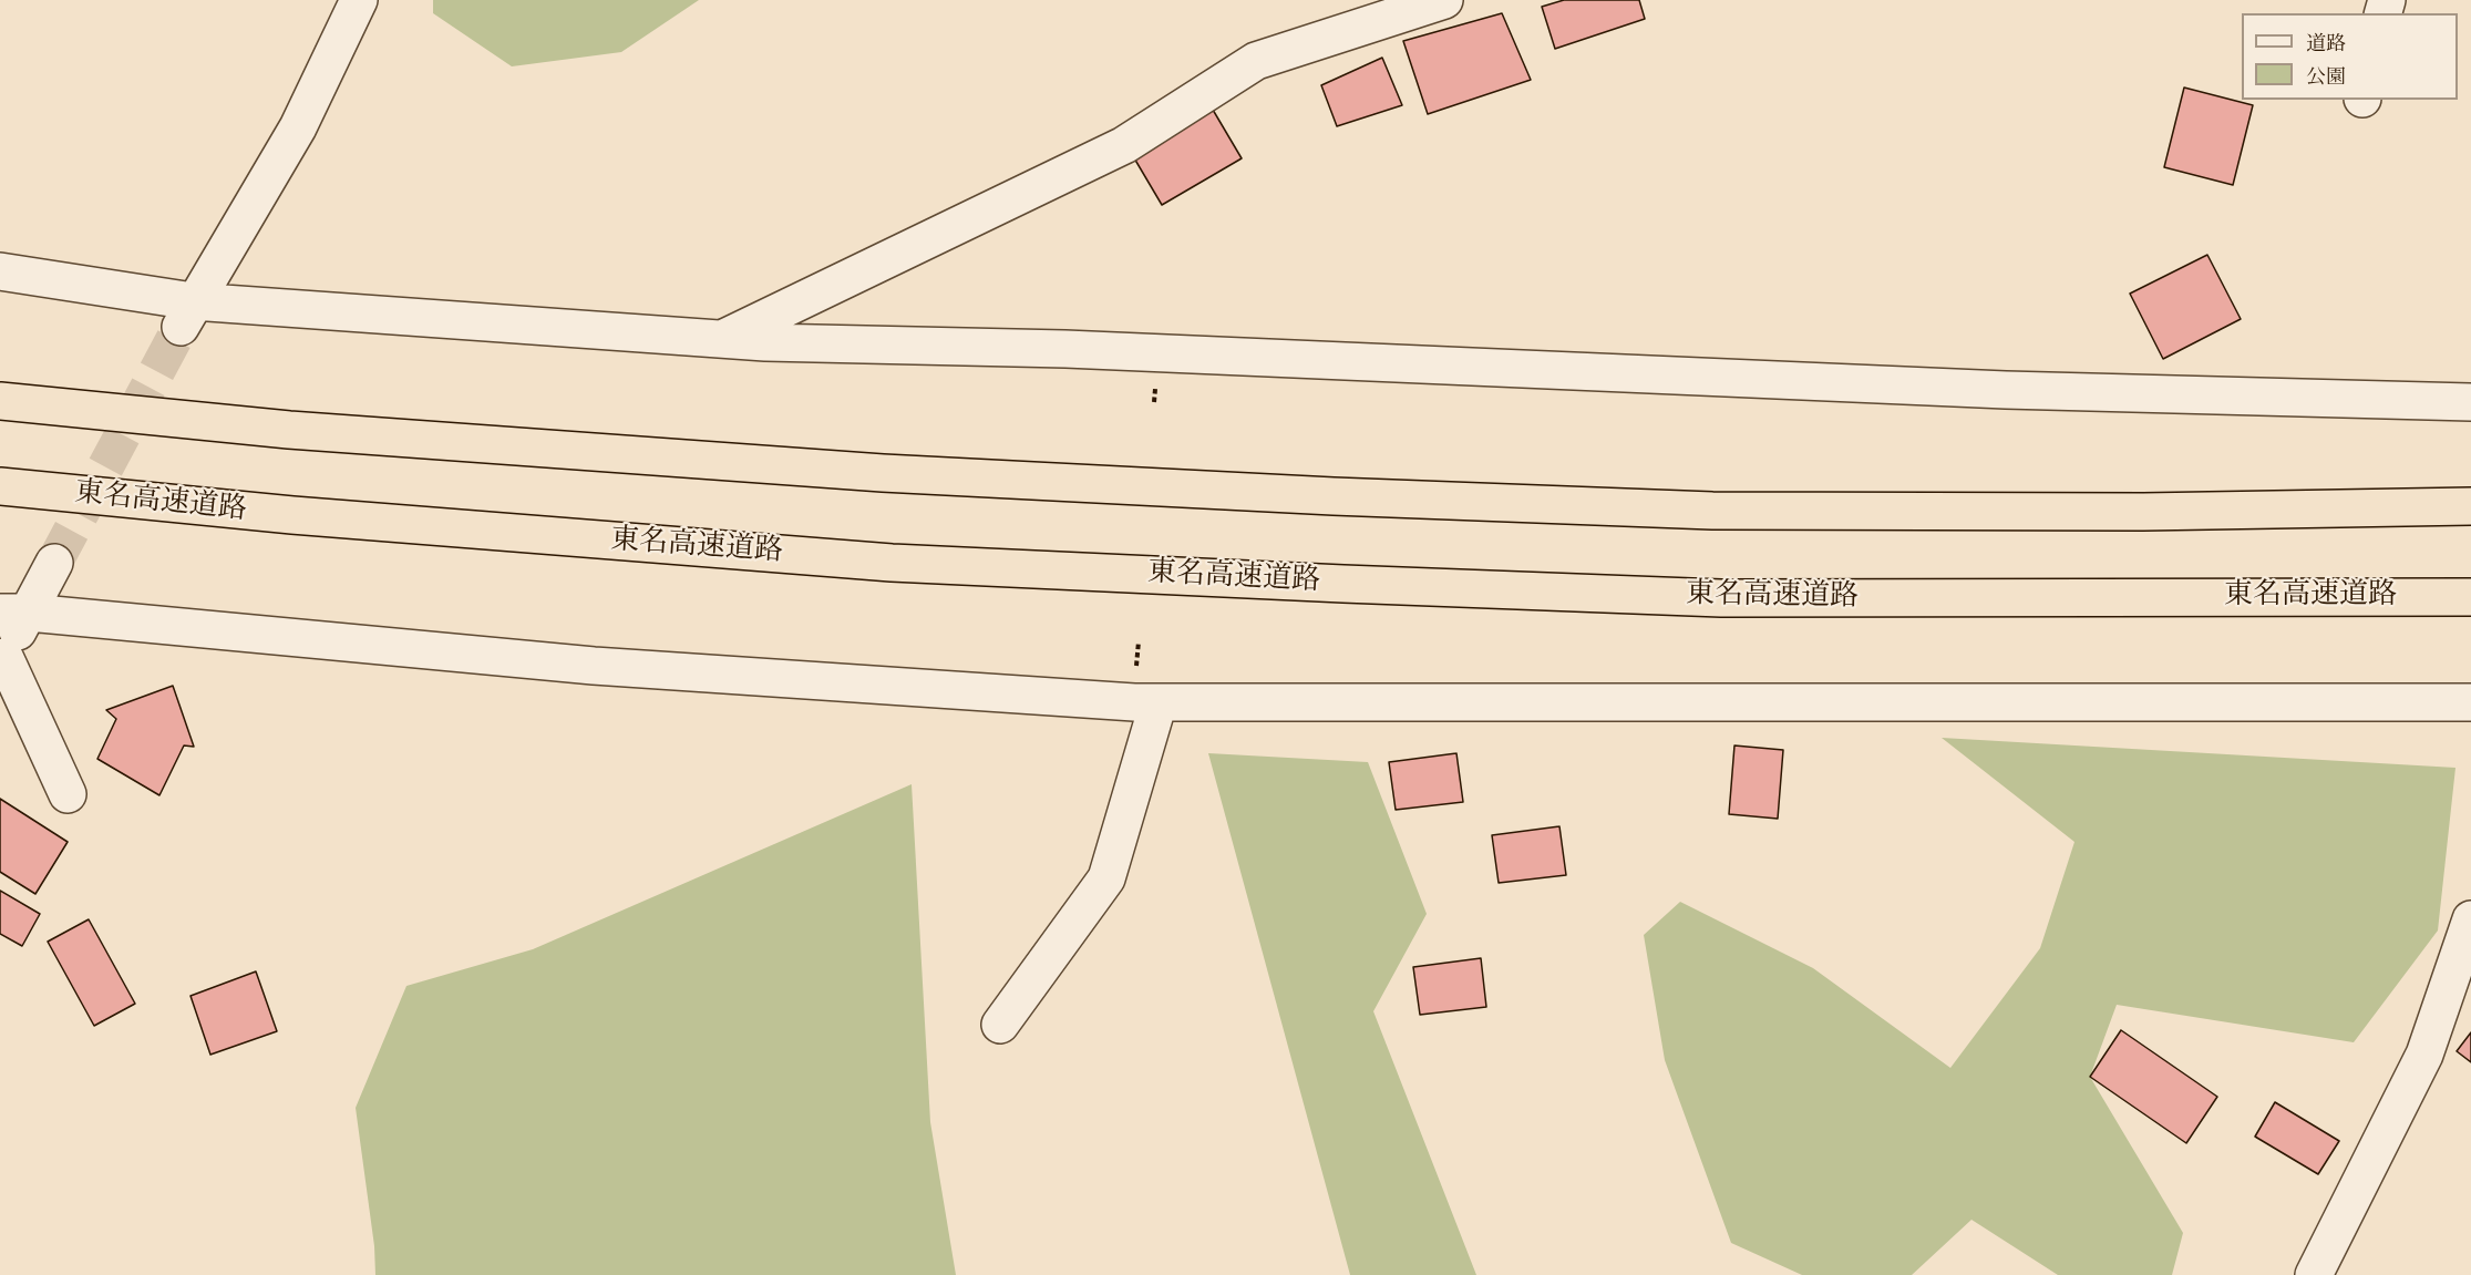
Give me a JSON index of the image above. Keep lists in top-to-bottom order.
{
  "streets": {
    "highway": ["東名高速道路"]
  },
  "legend": ["道路", "公園"]
}
